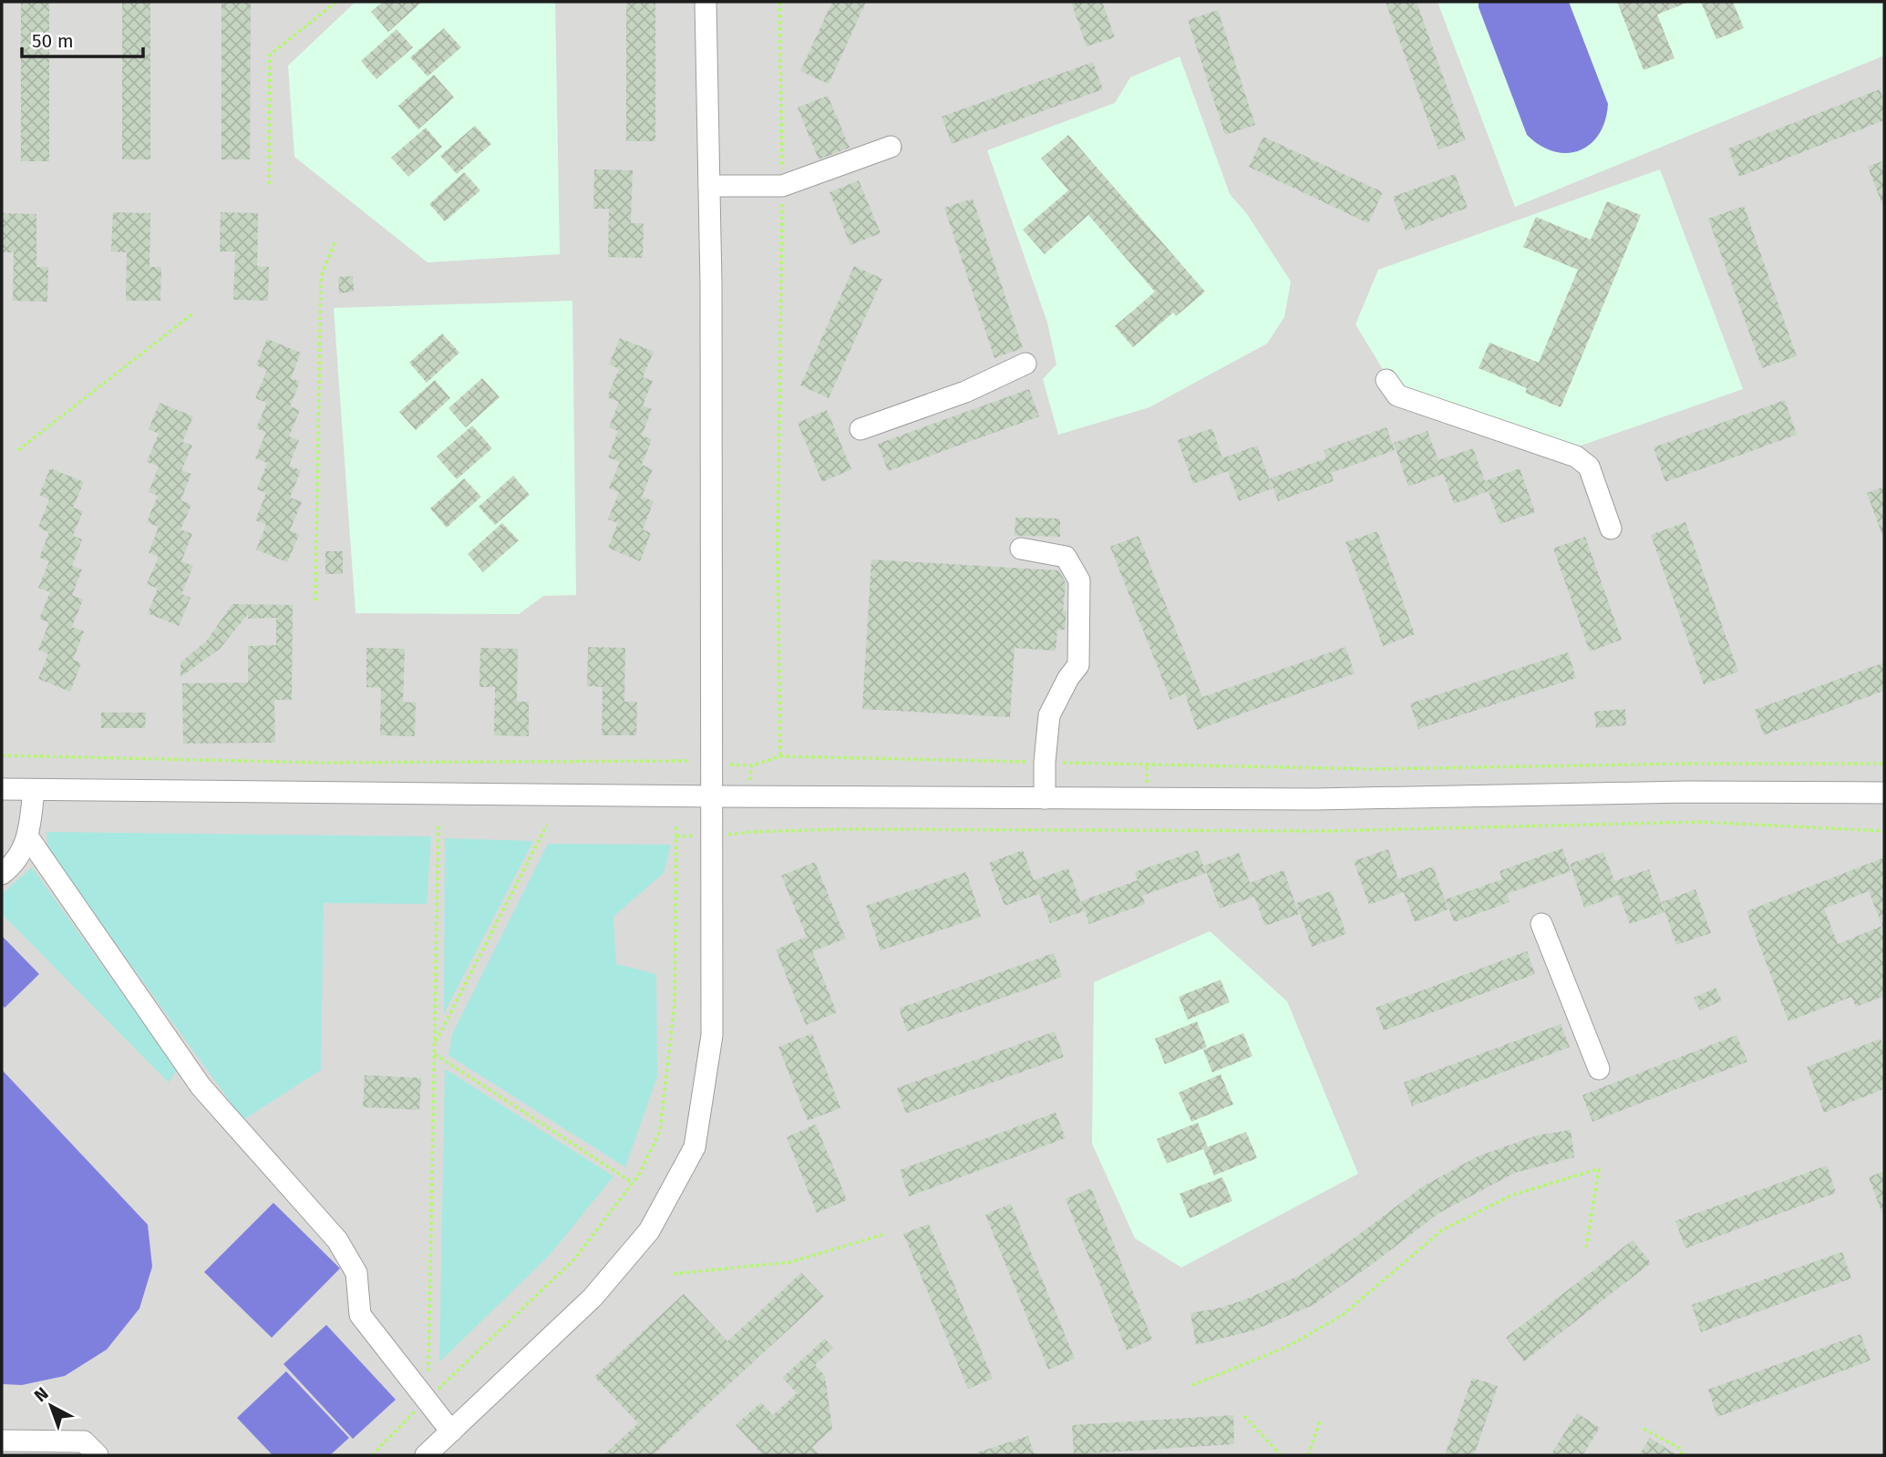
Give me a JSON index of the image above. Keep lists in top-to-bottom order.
{
  "scale_bar": "50 m",
  "north": "top left"
}
